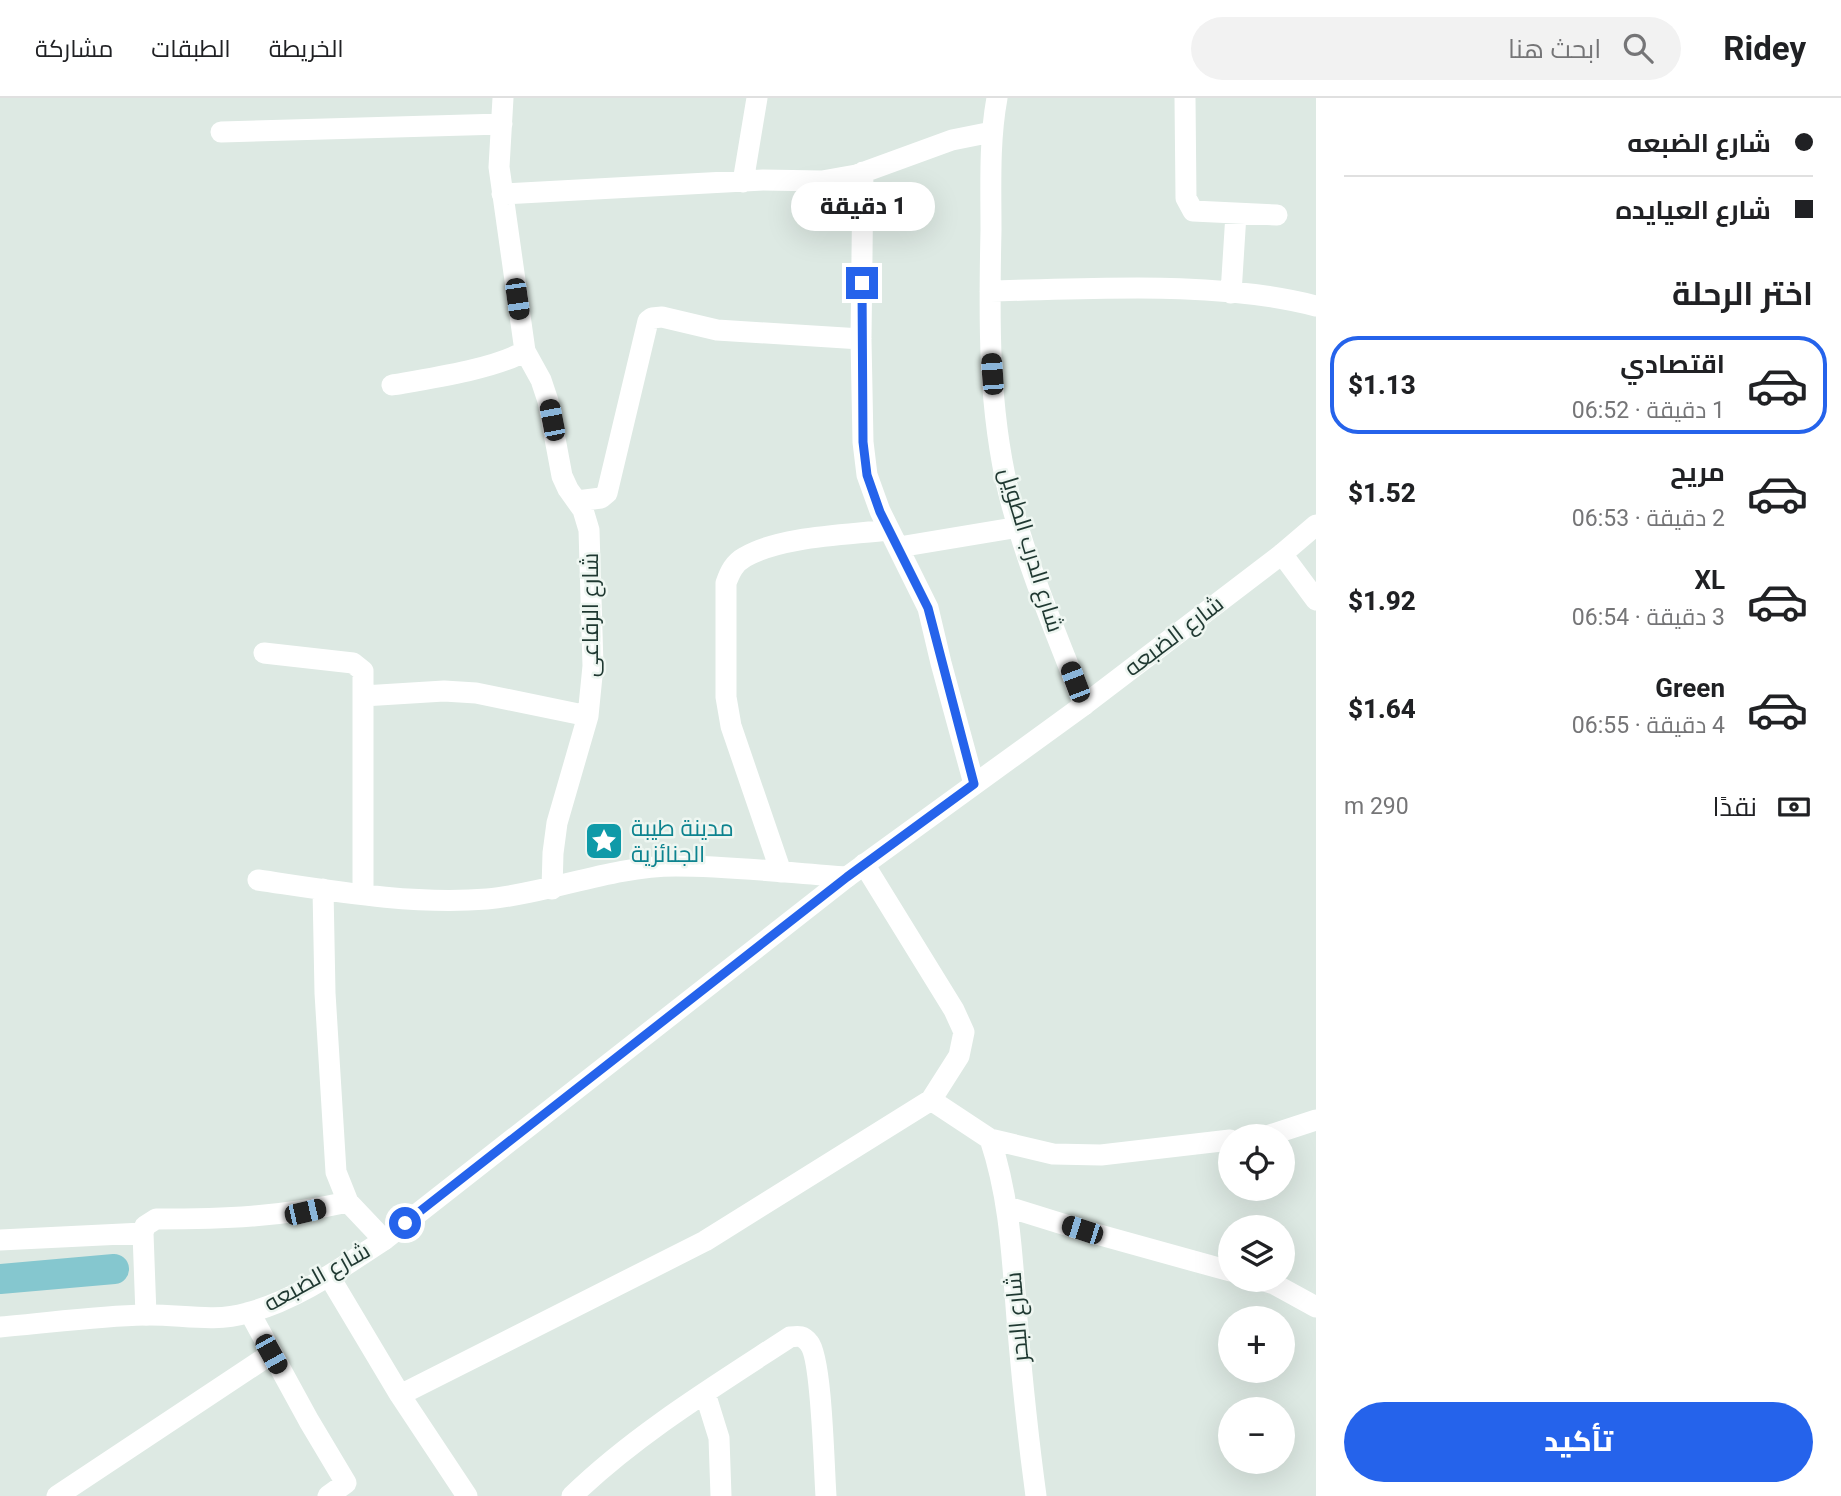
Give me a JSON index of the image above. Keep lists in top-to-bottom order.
{
  "streets": {
    "street": [
      "شارع الدرب الطويل",
      "شارع الرفاعى",
      "شارع الضبعه",
      "شارع البحر"
    ]
  },
  "crossings": [
    ["شارع الدرب الطويل", "شارع الضبعه"]
  ],
  "places": {
    "place": ["مدينة طيبة الجنائزية"]
  },
  "page": {
    "header": "Ridey",
    "search": "ابحث هنا",
    "nav": ["الخريطة", "الطبقات", "مشاركة"],
    "banner": ["شارع الضبعه", "شارع العيايده"],
    "bubble": "1 دقيقة",
    "heading": "اختر الرحلة",
    "list": [
      {
        "name": "اقتصادي",
        "note": "1 دقيقة · 06:52",
        "value": "$1.13"
      },
      {
        "name": "مريح",
        "note": "2 دقيقة · 06:53",
        "value": "$1.52"
      },
      {
        "name": "XL",
        "note": "3 دقيقة · 06:54",
        "value": "$1.92"
      },
      {
        "name": "Green",
        "note": "4 دقيقة · 06:55",
        "value": "$1.64"
      }
    ],
    "pay": ["نقدًا", "290 m"],
    "map_buttons": ["+", "−"],
    "buttons": "تأكيد"
  }
}
